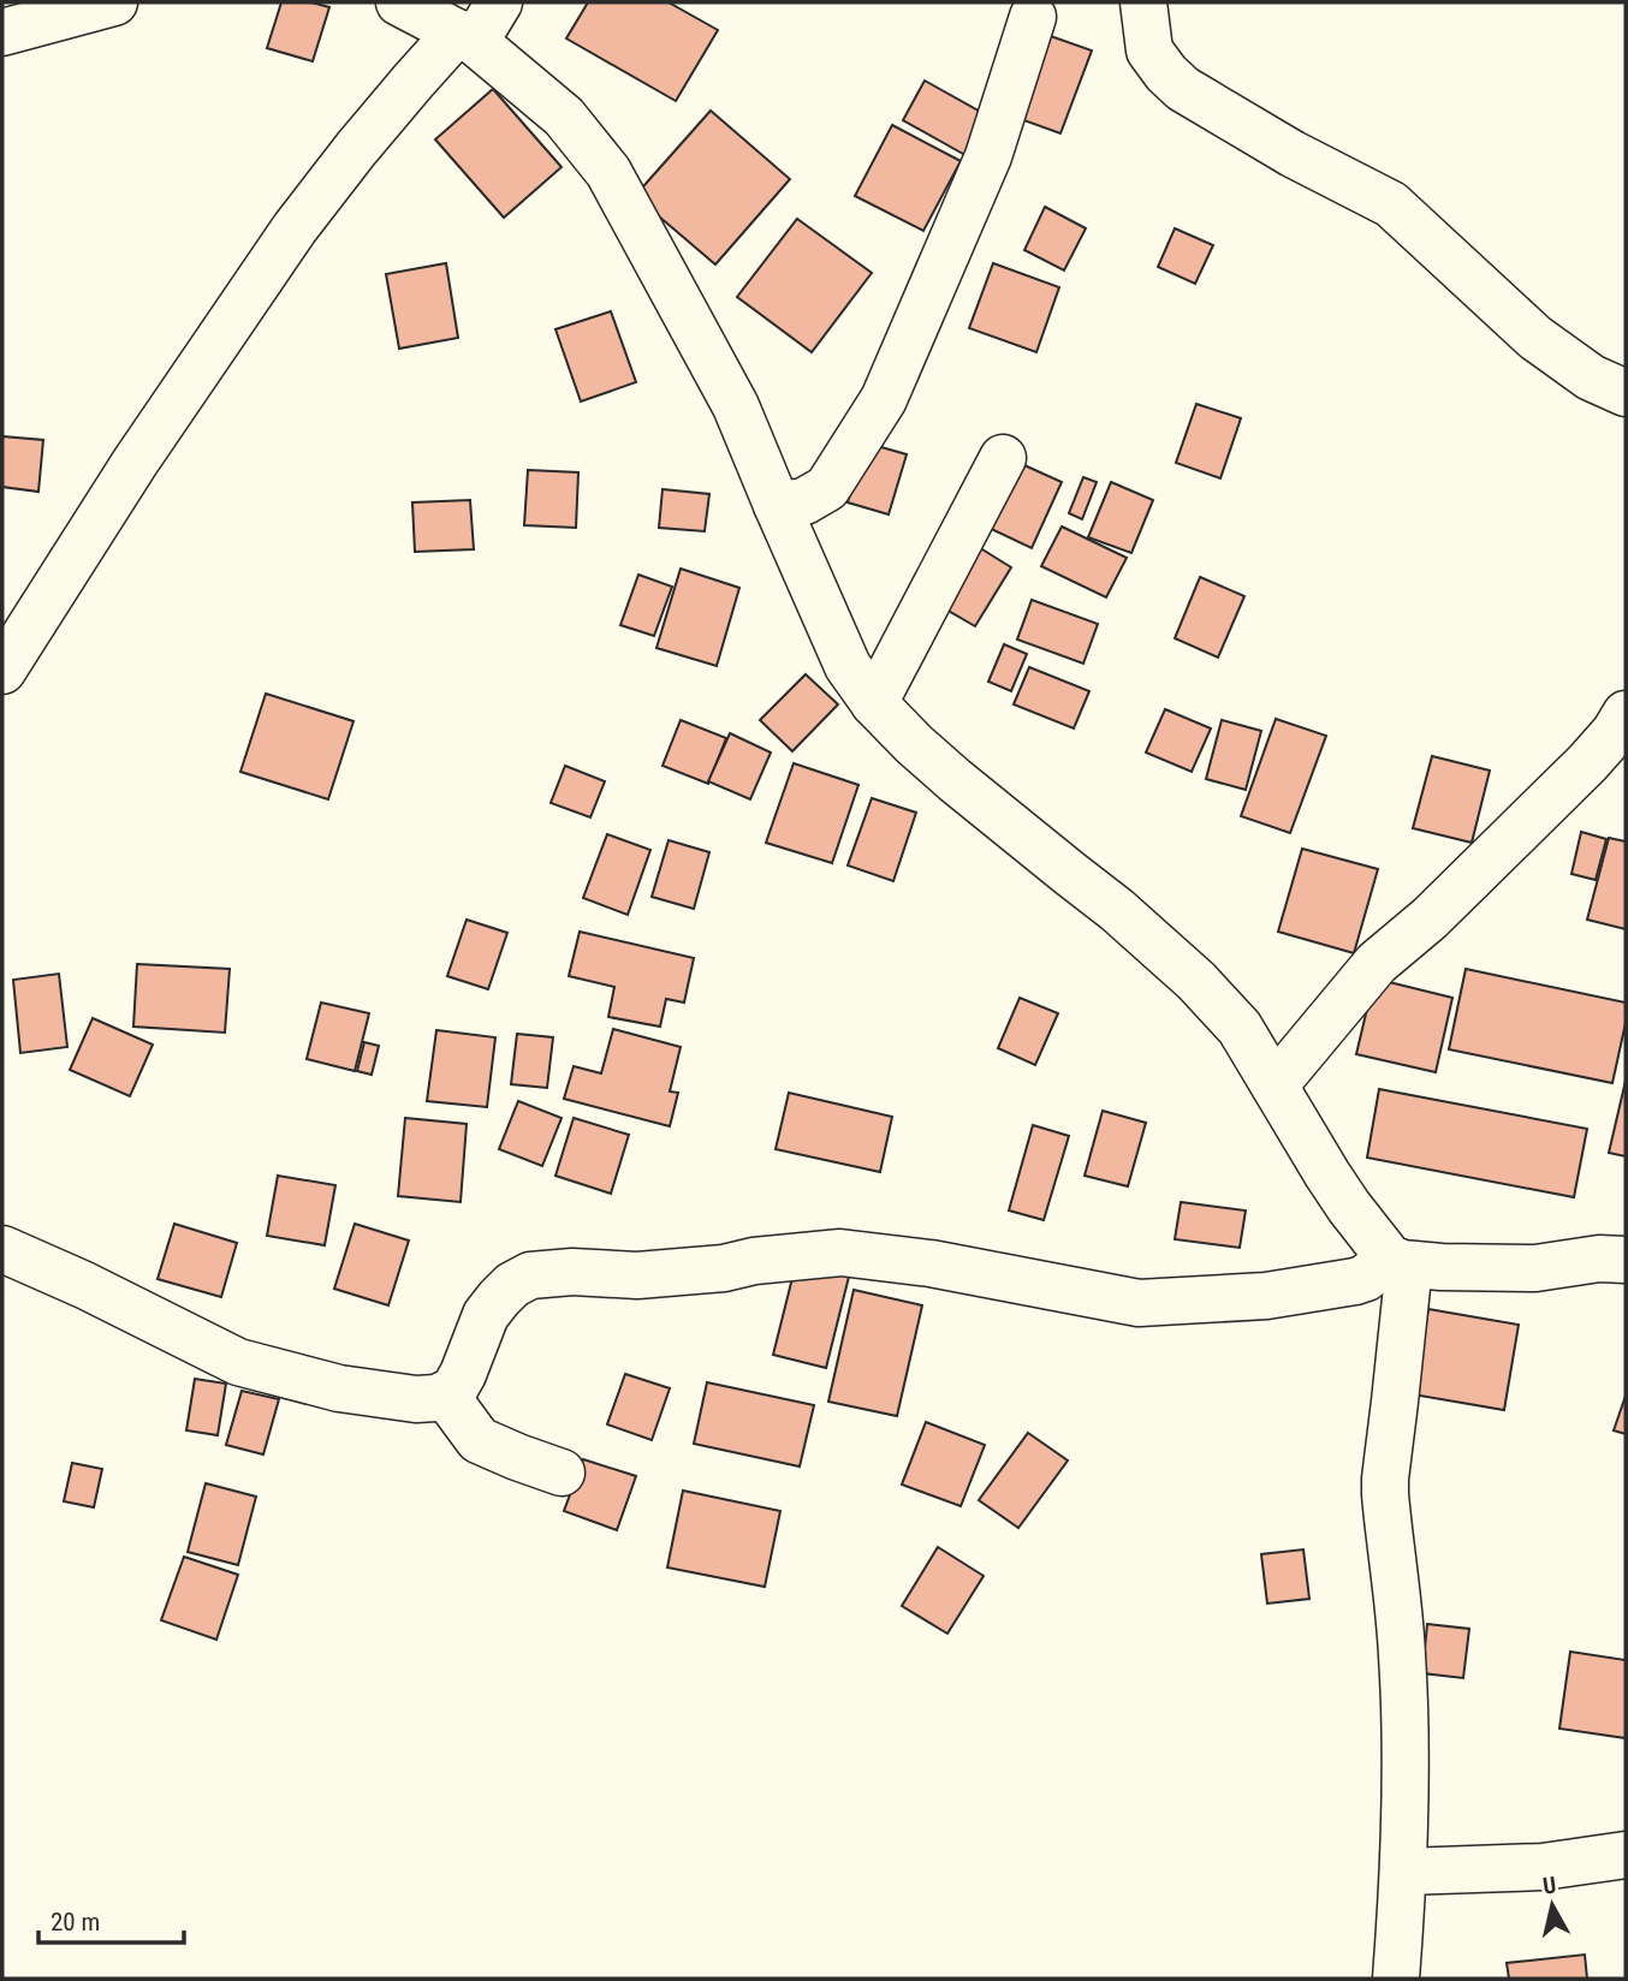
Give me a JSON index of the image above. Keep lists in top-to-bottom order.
{
  "scale_bar": "20 m",
  "north": "top"
}
